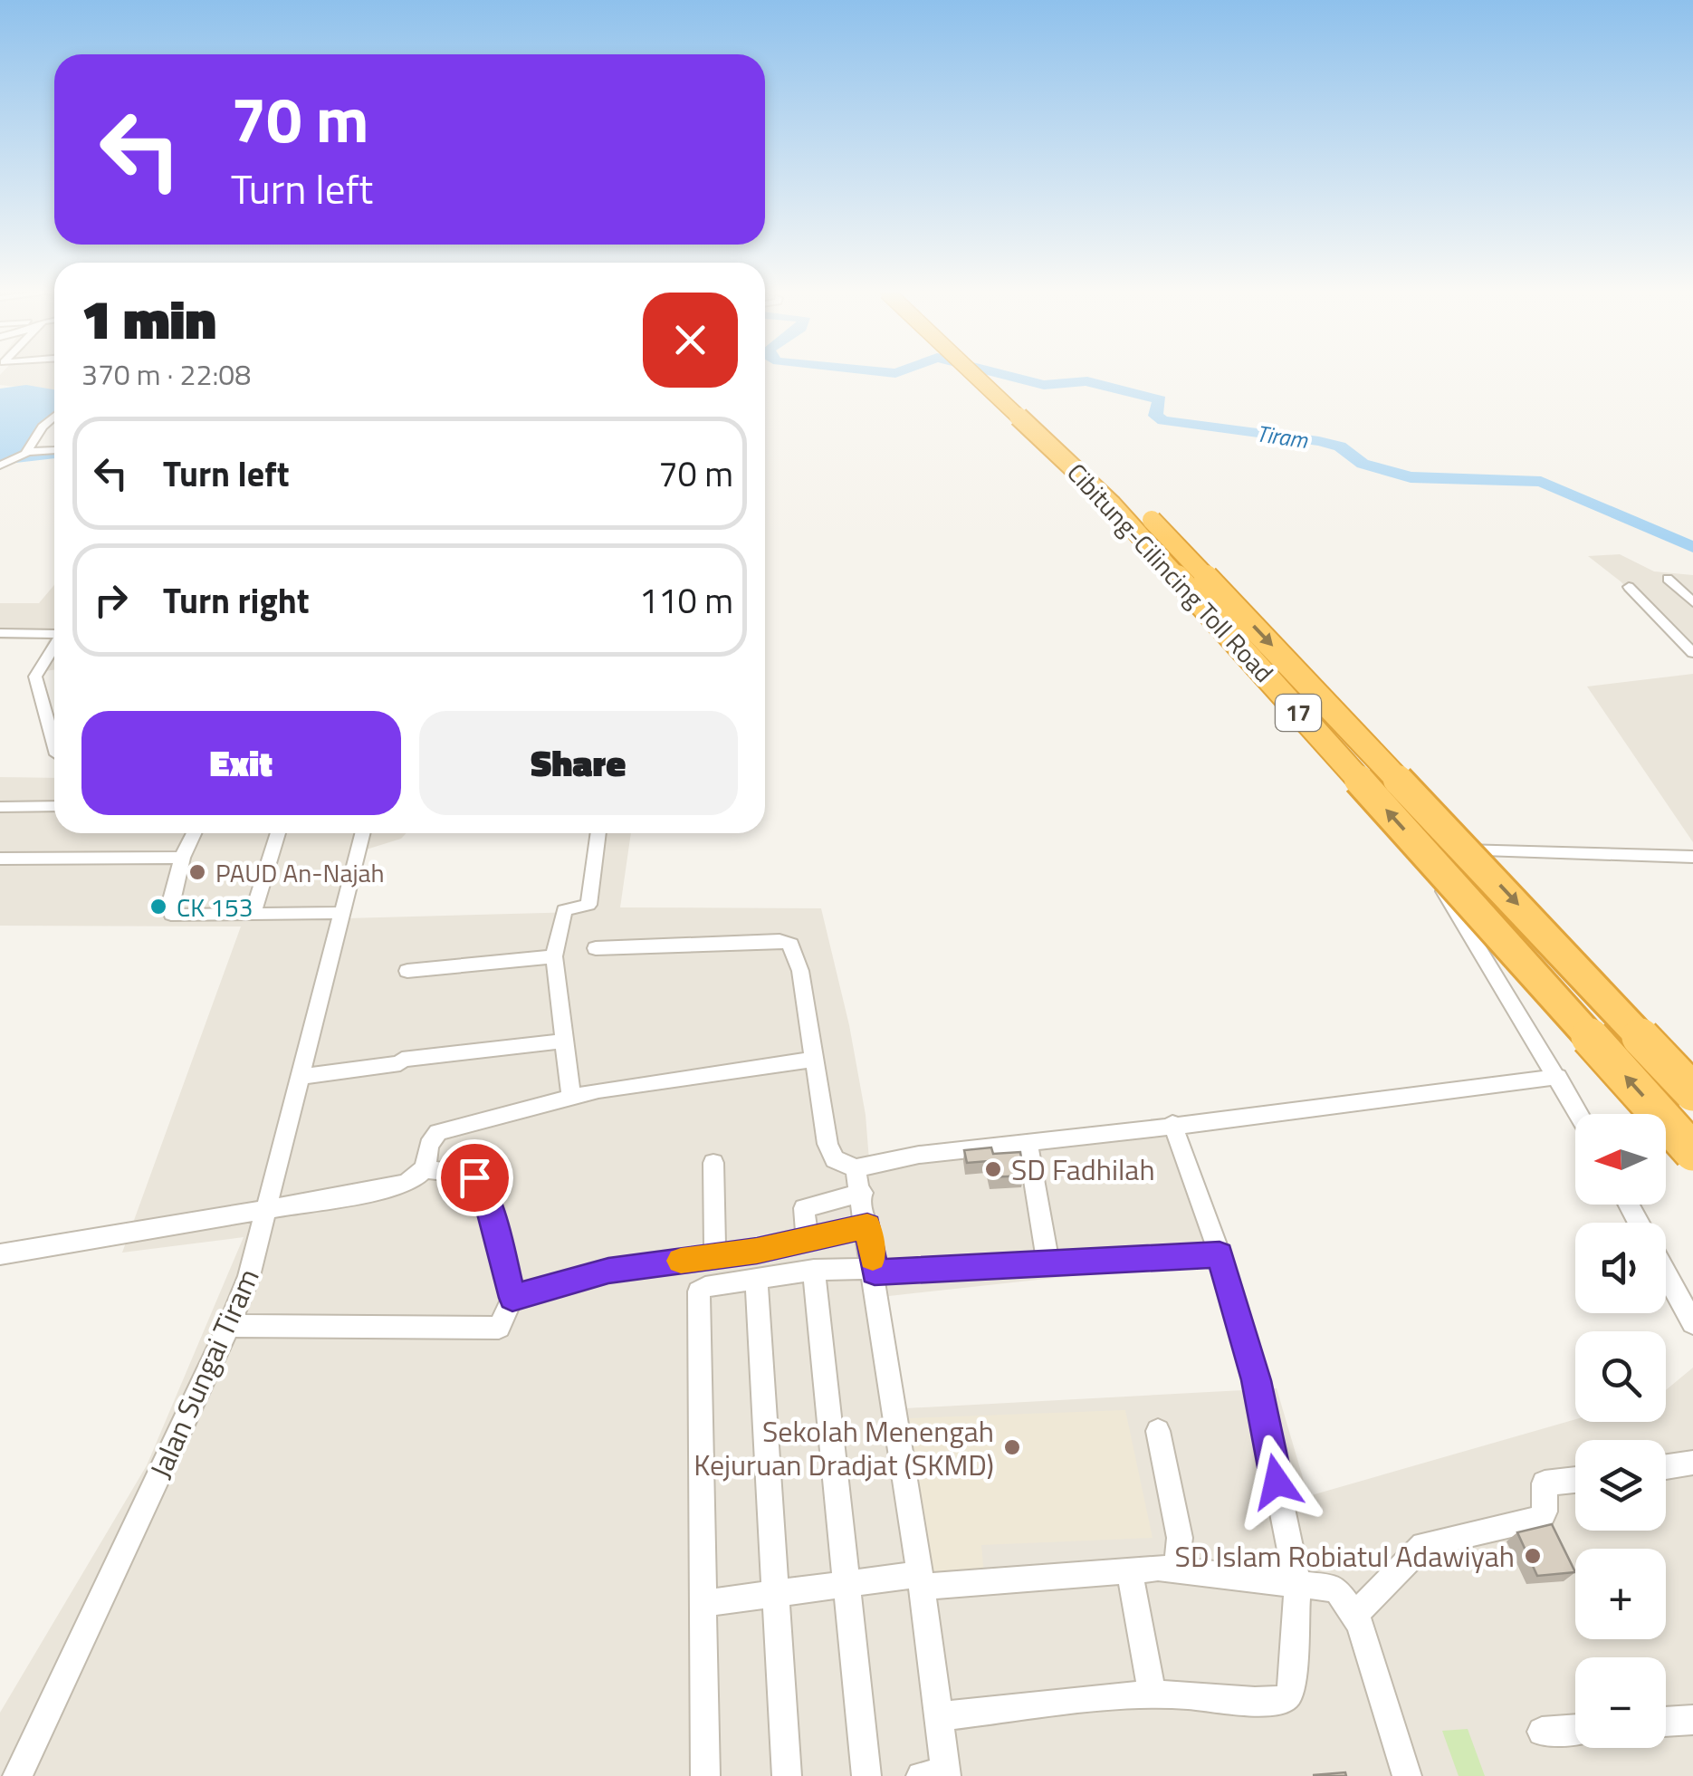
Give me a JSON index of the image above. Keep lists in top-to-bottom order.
{
  "streets": {
    "highway": ["Cibitung-Cilincing Toll Road", "17"],
    "street": ["Jalan Sungai Tiram"]
  },
  "water": ["Tiram"],
  "places": [
    "PAUD An-Najah",
    "CK 153",
    "SD Fadhilah",
    "Sekolah Menengah Kejuruan Dradjat (SKMD)",
    "SD Islam Robiatul Adawiyah"
  ],
  "north": "left",
  "page": {
    "turn": ["70 m", "Turn left"],
    "heading": ["1 min", "370 m · 22:08"],
    "list": [
      {
        "name": "Turn left",
        "value": "70 m"
      },
      {
        "name": "Turn right",
        "value": "110 m"
      }
    ],
    "buttons": ["Exit", "Share"],
    "map_buttons": ["+", "−"]
  }
}
